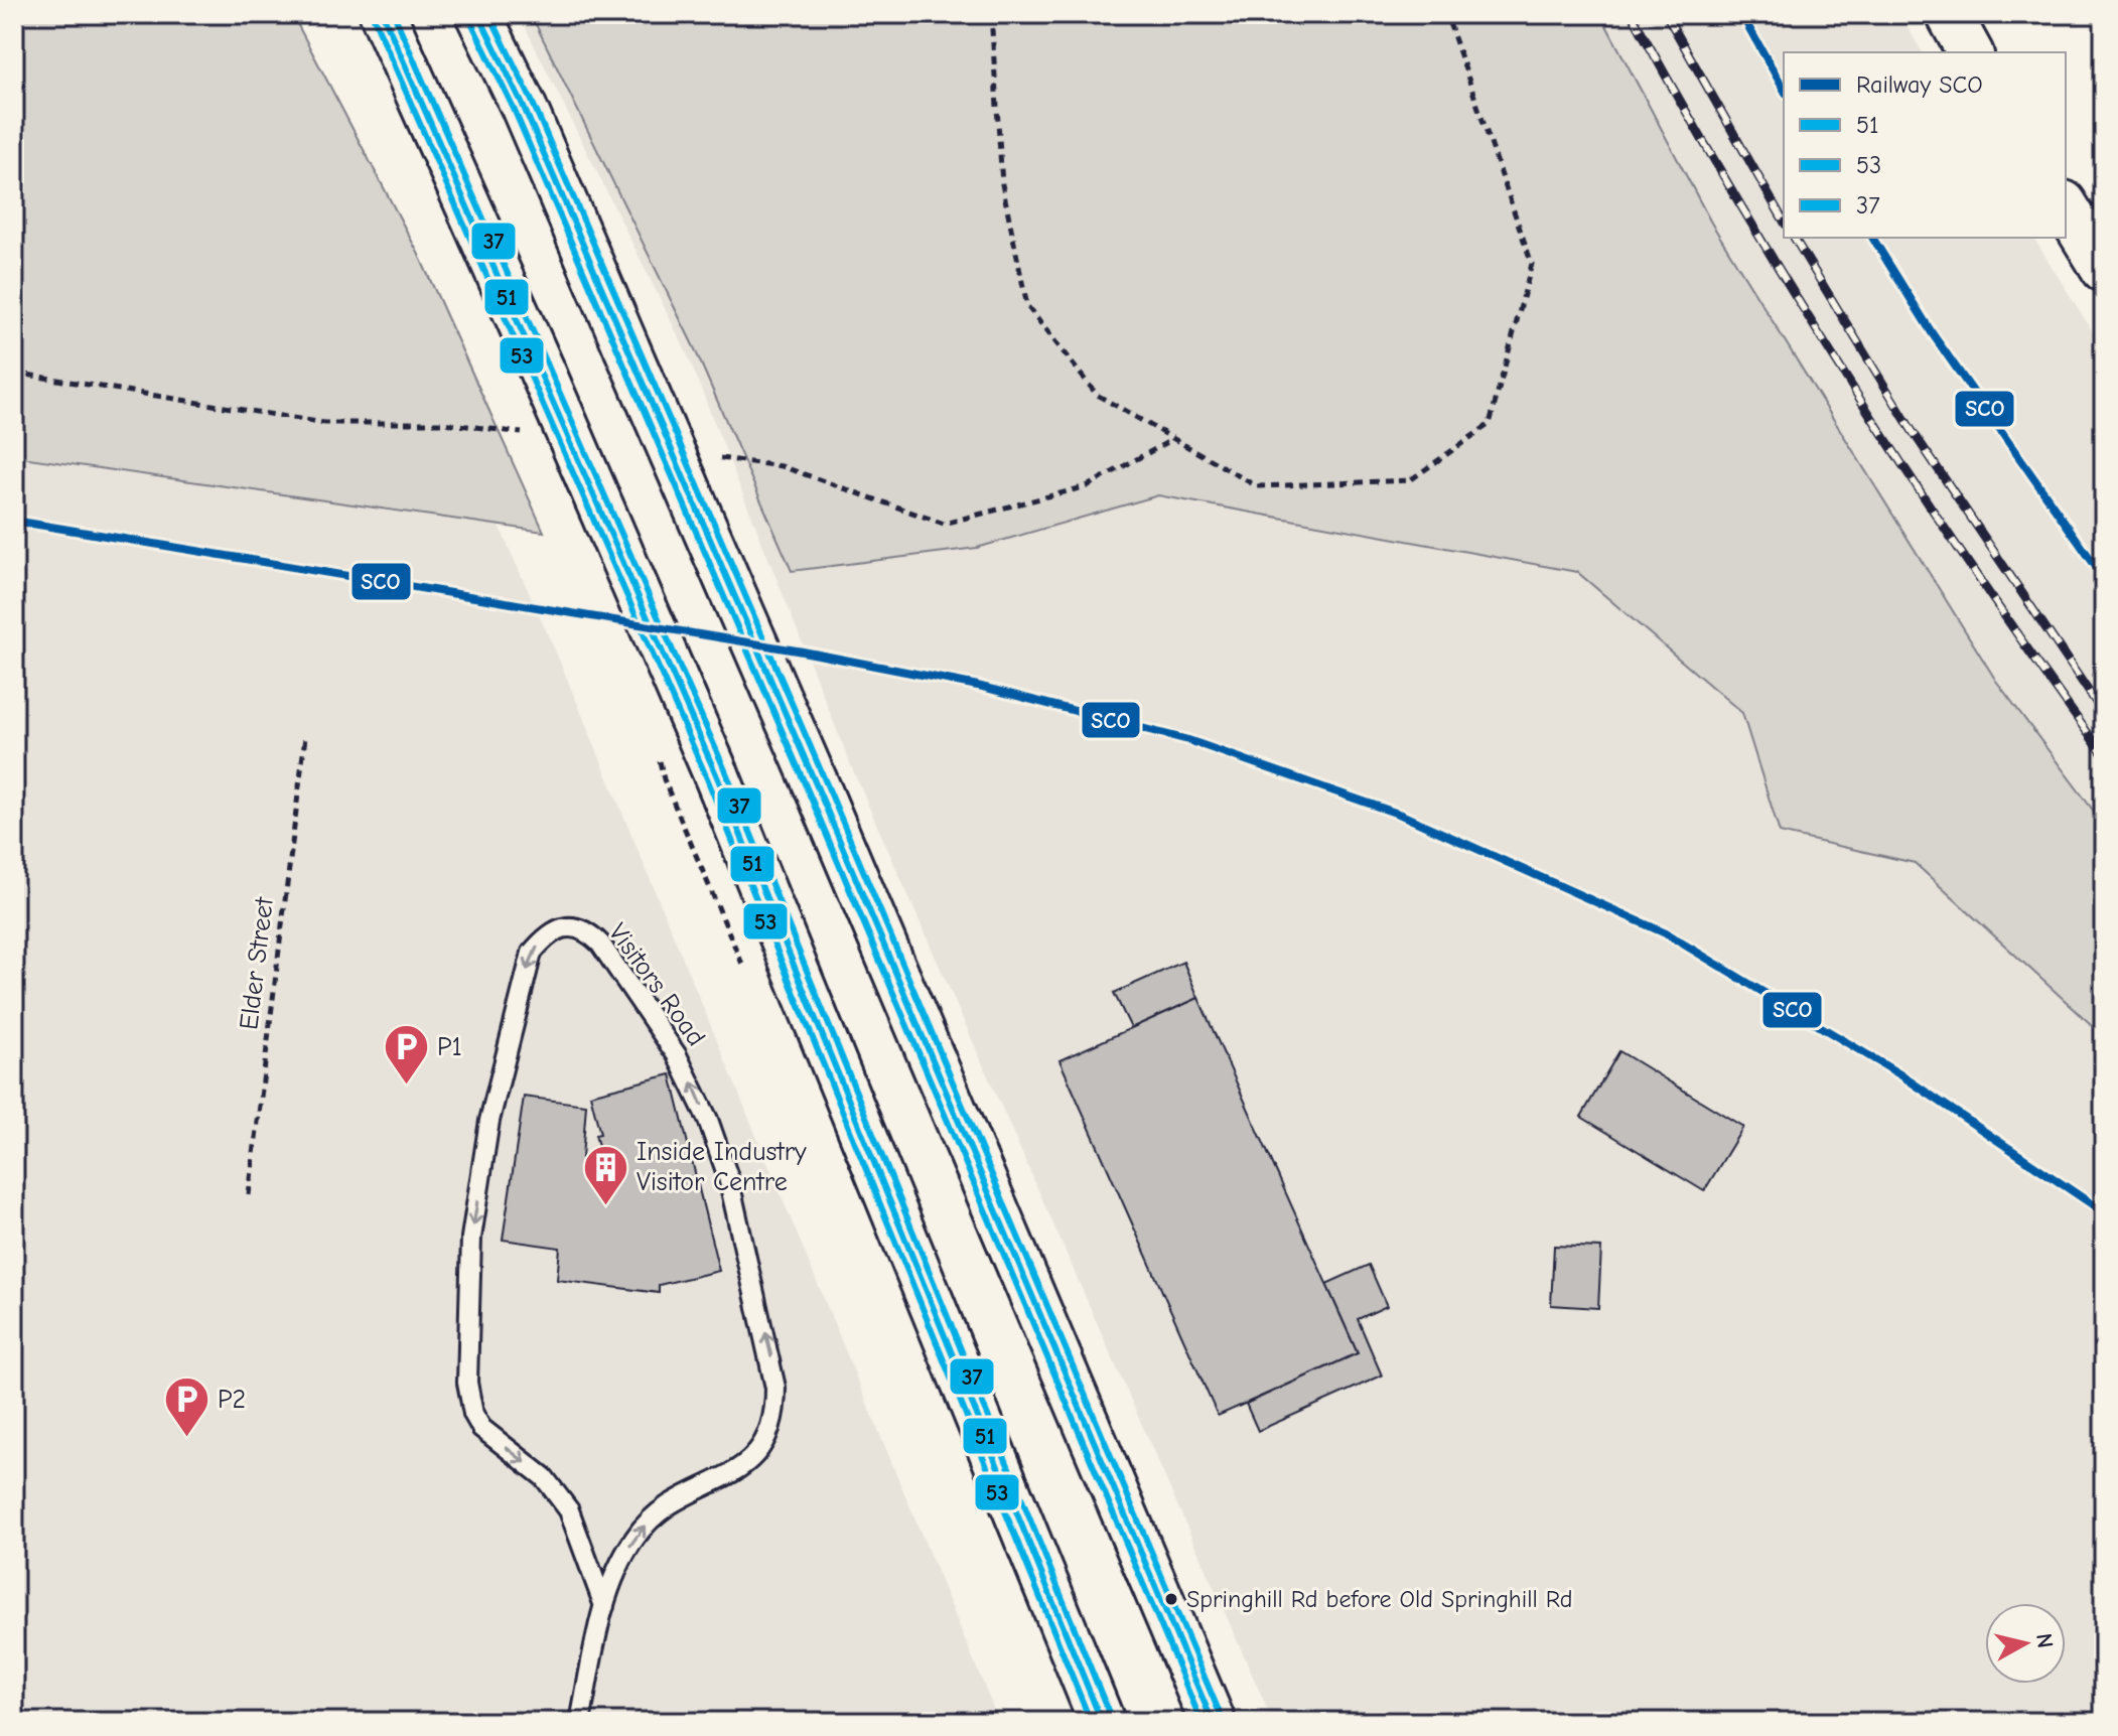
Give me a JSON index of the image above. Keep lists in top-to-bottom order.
{
  "streets": {
    "lane": ["Visitors Road"],
    "path": ["Elder Street"]
  },
  "places": {
    "parking": ["P1", "P2"],
    "building": ["Inside Industry Visitor Centre"],
    "other": ["Springhill Rd before Old Springhill Rd"]
  },
  "lines": [
    "rail line SCO",
    "transit line 51",
    "transit line 37",
    "transit line 53"
  ],
  "legend": [
    "Railway SCO",
    "51",
    "53",
    "37"
  ],
  "north": "right"
}
